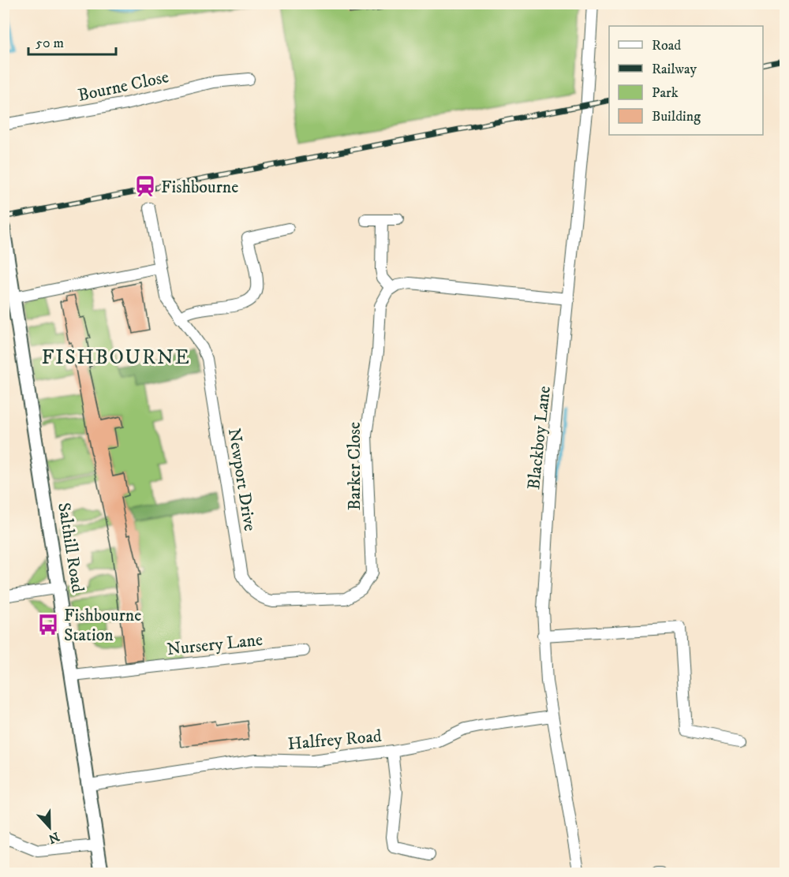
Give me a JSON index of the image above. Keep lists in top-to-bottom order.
{
  "streets": {
    "street": [
      "Bourne Close",
      "Blackboy Lane",
      "Barker Close",
      "Newport Drive",
      "Salthill Road",
      "Nursery Lane",
      "Halfrey Road"
    ]
  },
  "crossings": [
    ["Blackboy Lane", "Halfrey Road"],
    ["Barker Close", "Newport Drive"],
    ["Salthill Road", "Nursery Lane"],
    ["Salthill Road", "Halfrey Road"]
  ],
  "districts": ["FISHBOURNE"],
  "places": {
    "station": ["Fishbourne"],
    "bus stop": ["Fishbourne Station"]
  },
  "legend": [
    "Road",
    "Railway",
    "Park",
    "Building"
  ],
  "scale_bar": "50 m",
  "north": "bottom"
}
